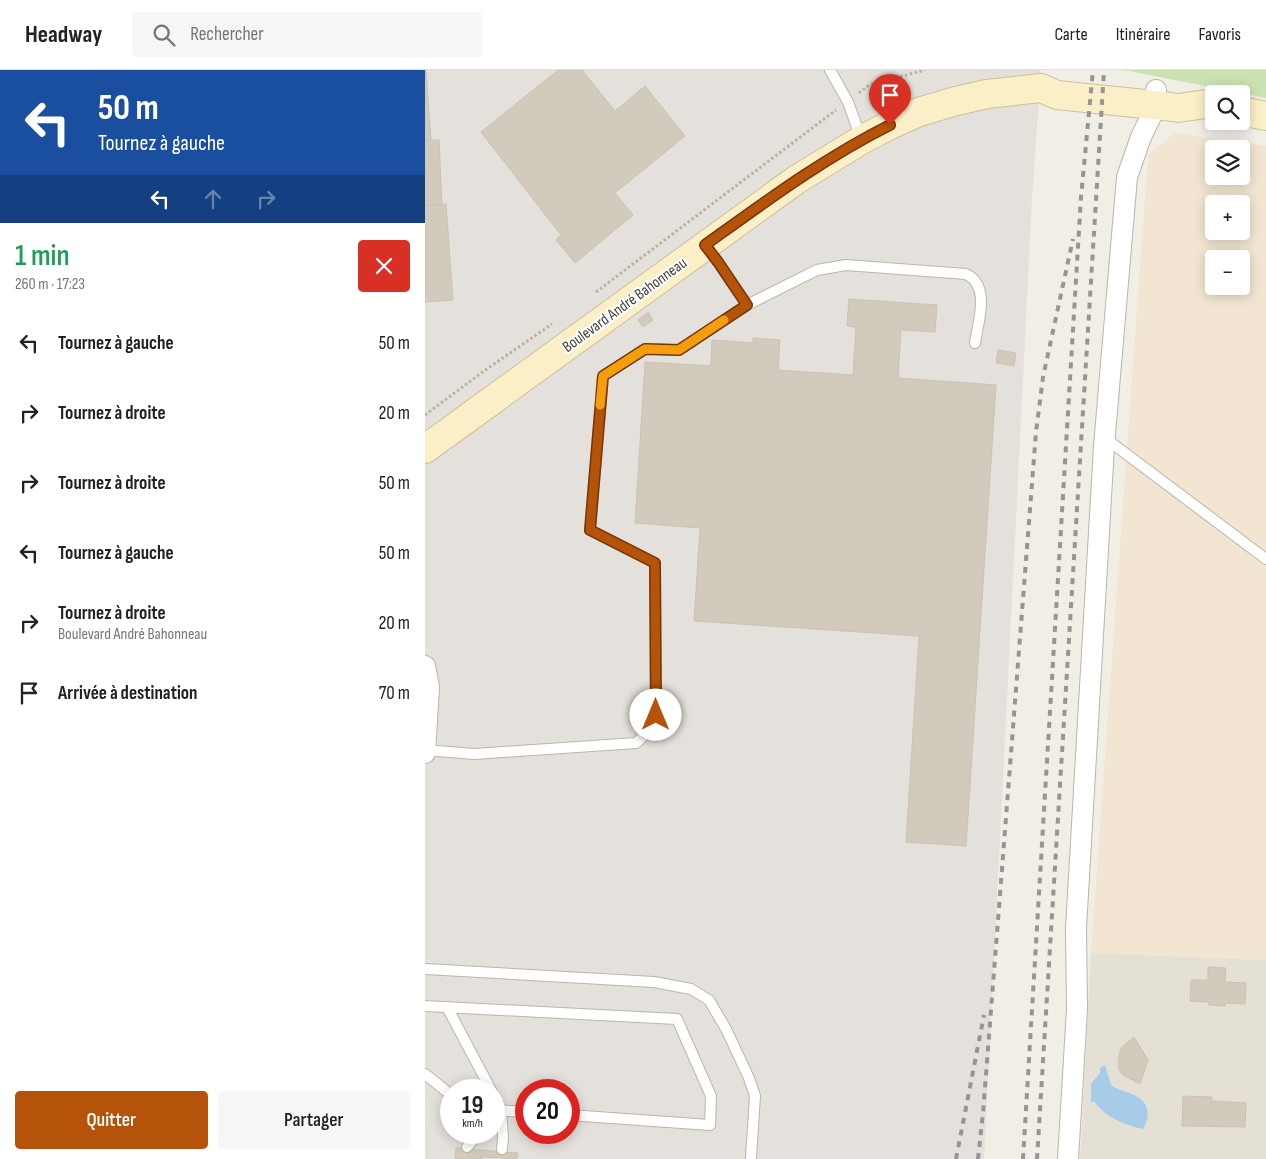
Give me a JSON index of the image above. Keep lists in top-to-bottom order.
{
  "streets": {
    "street": ["Boulevard André Bahonneau"]
  },
  "page": {
    "header": "Headway",
    "search": "Rechercher",
    "nav": ["Carte", "Itinéraire", "Favoris"],
    "turn": ["50 m", "Tournez à gauche"],
    "map_buttons": ["+", "−"],
    "heading": ["1 min", "260 m · 17:23"],
    "list": [
      {
        "name": "Tournez à gauche",
        "value": "50 m"
      },
      {
        "name": "Tournez à droite",
        "value": "20 m"
      },
      {
        "name": "Tournez à droite",
        "value": "50 m"
      },
      {
        "name": "Tournez à gauche",
        "value": "50 m"
      },
      {
        "name": "Tournez à droite",
        "note": "Boulevard André Bahonneau",
        "value": "20 m"
      },
      {
        "name": "Arrivée à destination",
        "value": "70 m"
      }
    ],
    "speed": "19 km/h",
    "limit": "20",
    "buttons": ["Quitter", "Partager"]
  }
}
